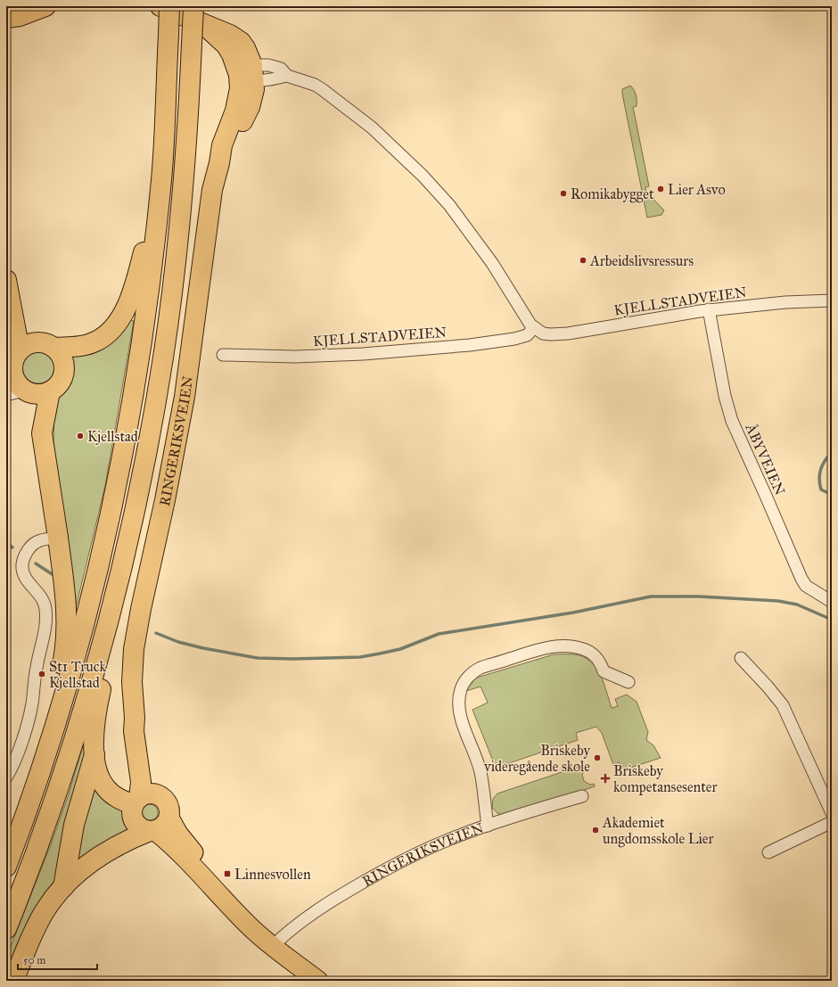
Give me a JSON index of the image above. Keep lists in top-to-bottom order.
{
  "streets": {
    "highway": ["RINGERIKSVEIEN"],
    "street": ["KJELLSTADVEIEN", "ÅBYVEIEN"]
  },
  "crossings": [
    ["KJELLSTADVEIEN", "ÅBYVEIEN"]
  ],
  "places": {
    "other": [
      "Lier Asvo",
      "Romikabygget",
      "Arbeidslivsressurs",
      "Kjellstad",
      "St1 Truck Kjellstad",
      "Briskeby videregående skole",
      "Akademiet ungdomsskole Lier"
    ],
    "health": ["Briskeby kompetansesenter"],
    "transit": ["Linnesvollen"]
  },
  "scale_bar": "50 m"
}
